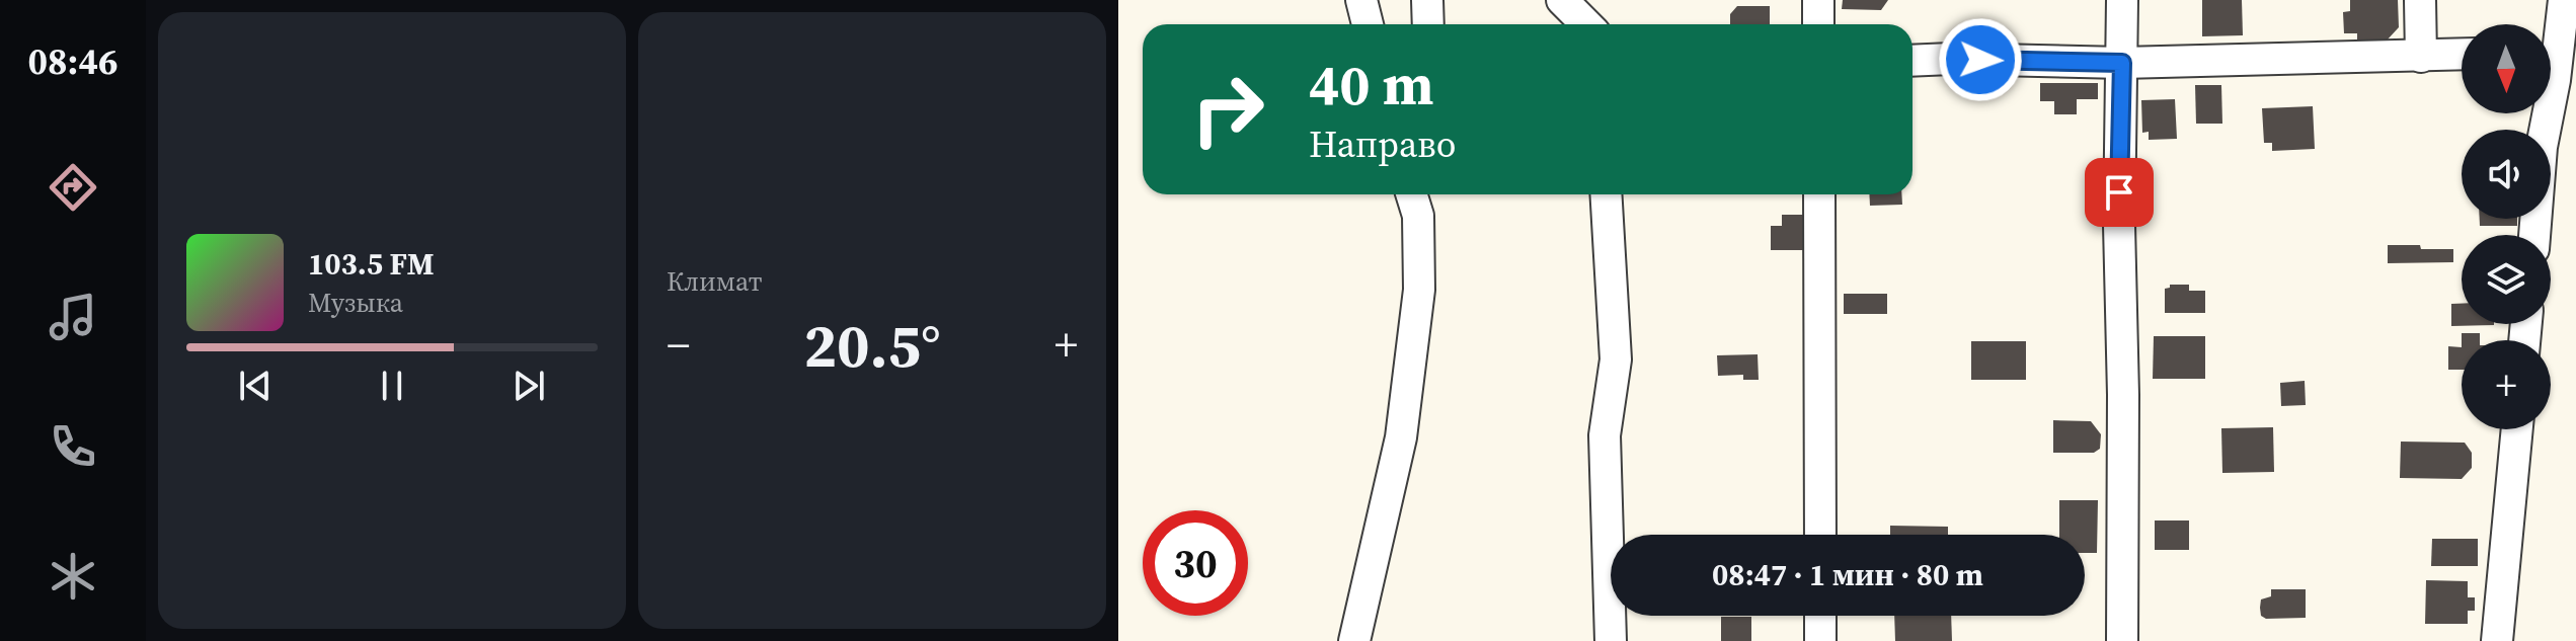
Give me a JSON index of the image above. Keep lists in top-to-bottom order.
{
  "north": "bottom",
  "page": {
    "tabs": "08:46",
    "tile": "Климат",
    "map_buttons": "+",
    "turn": ["40 m", "Направо"],
    "song": ["103.5 FM", "Музыка"],
    "heat": ["−", "20.5°", "+"],
    "limit": "30",
    "trip": "08:47 · 1 мин · 80 m"
  }
}
